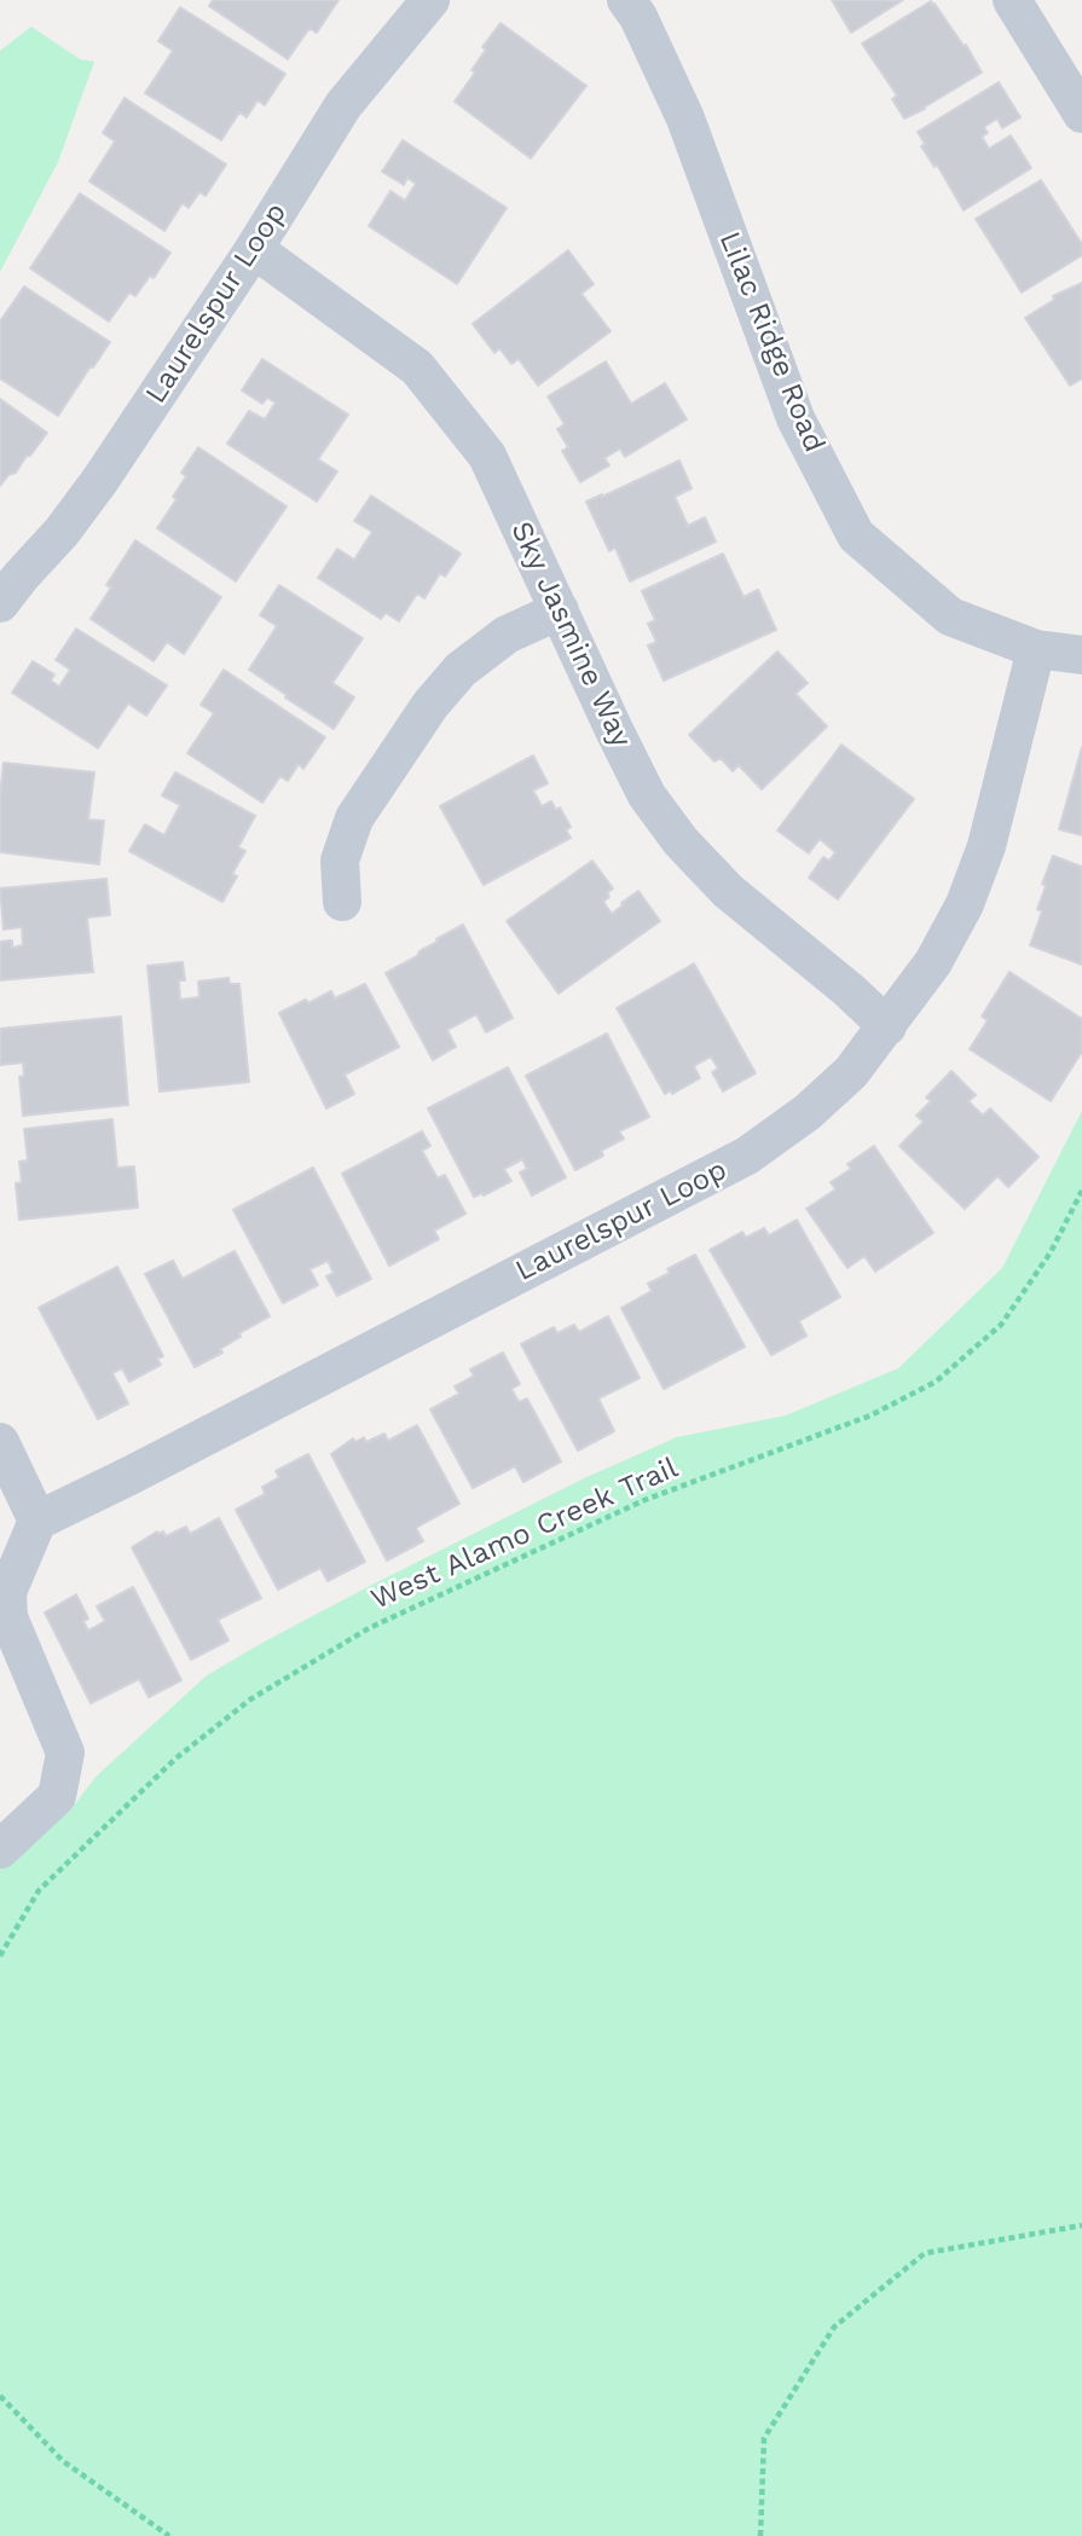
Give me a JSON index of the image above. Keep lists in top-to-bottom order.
{
  "streets": {
    "street": ["Laurelspur Loop", "Lilac Ridge Road", "Sky Jasmine Way"],
    "path": ["West Alamo Creek Trail"]
  },
  "crossings": [
    ["Laurelspur Loop", "Lilac Ridge Road"],
    ["Laurelspur Loop", "Sky Jasmine Way"]
  ]
}
